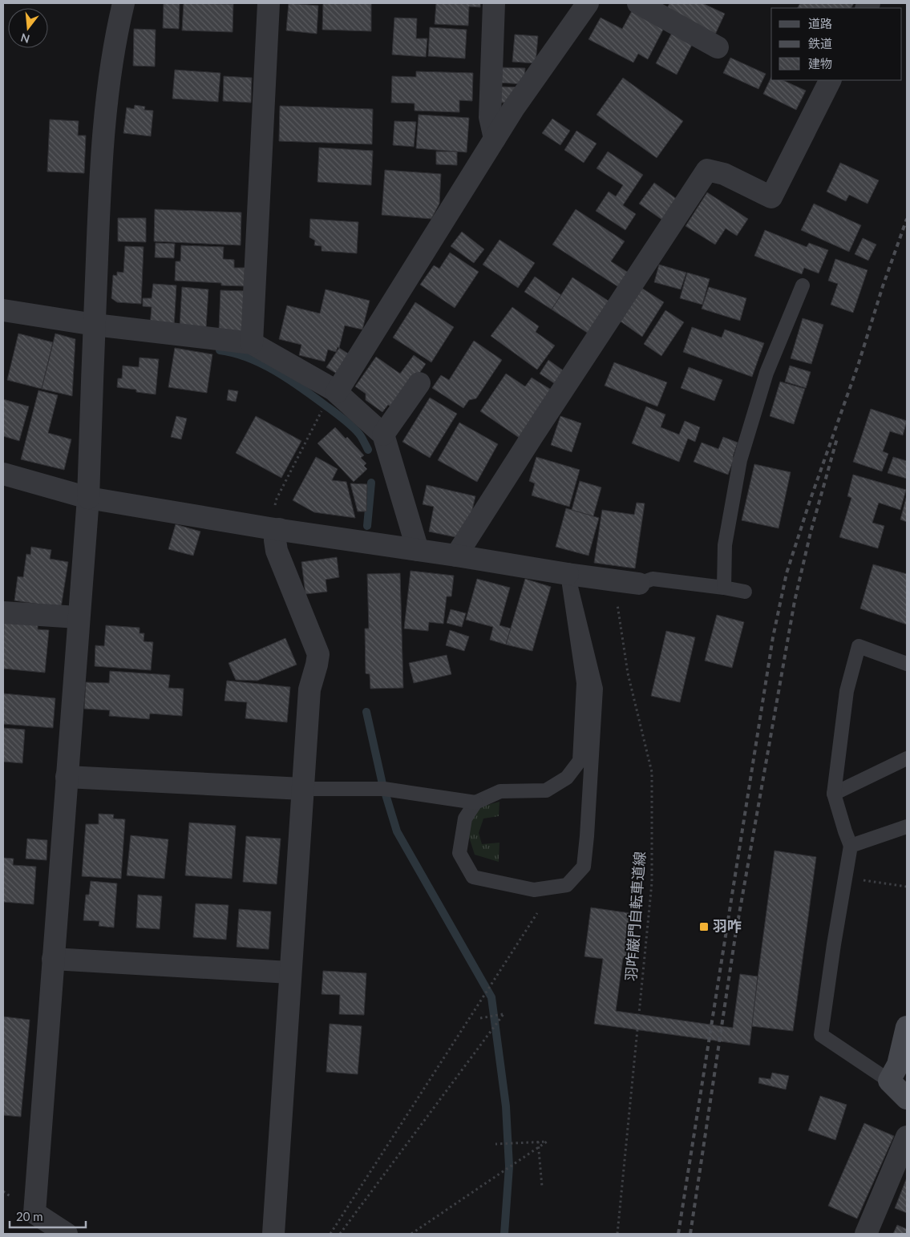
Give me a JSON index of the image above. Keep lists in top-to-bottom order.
{
  "streets": {
    "path": ["羽咋巌門自転車道線"]
  },
  "places": {
    "transit": ["羽咋"]
  },
  "legend": ["道路", "鉄道", "建物"],
  "scale_bar": "20 m",
  "north": "bottom"
}
